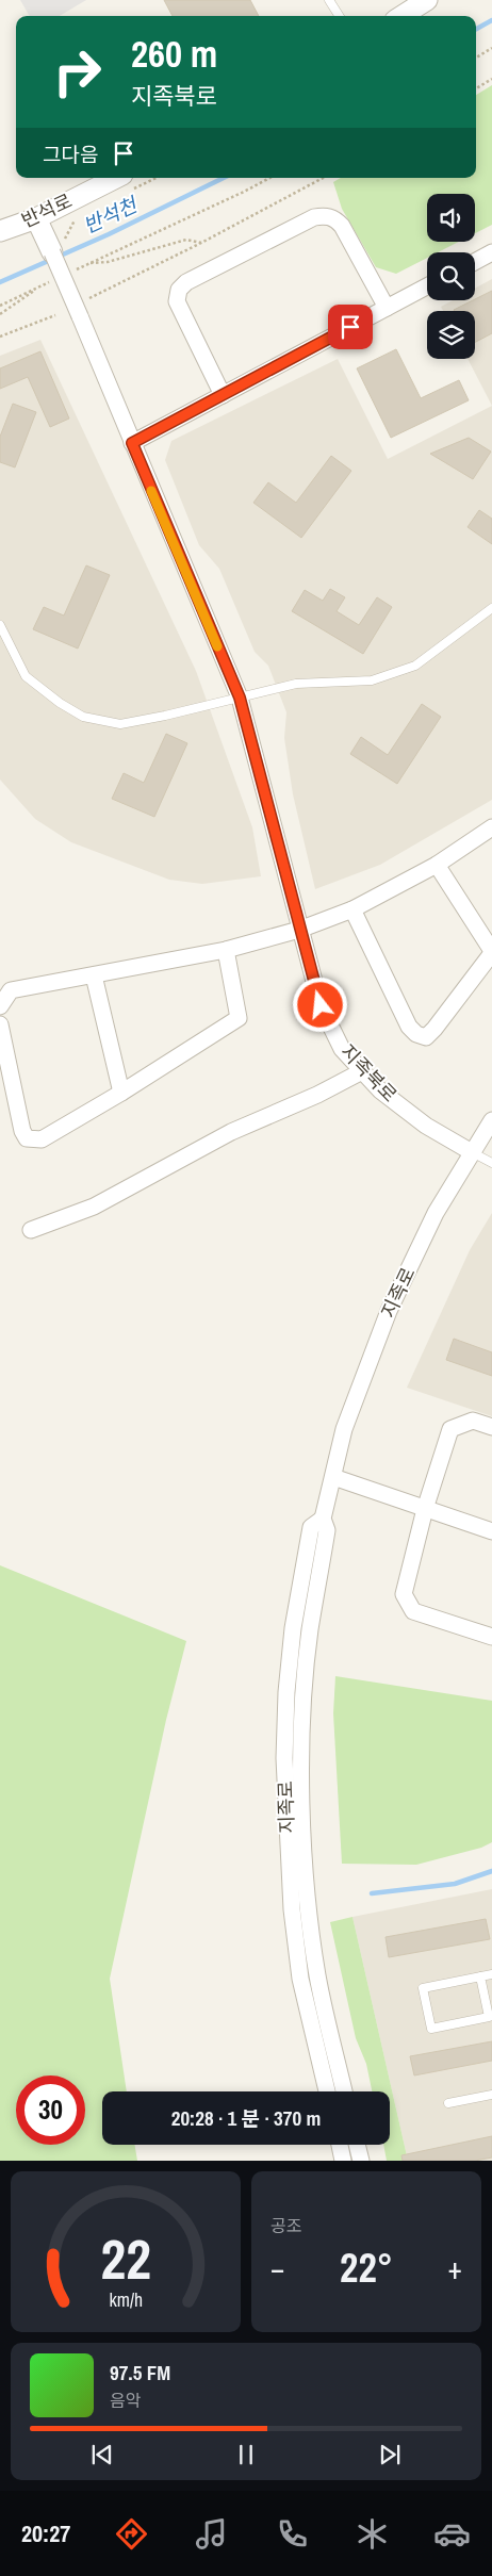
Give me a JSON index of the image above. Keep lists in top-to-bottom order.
{
  "streets": {
    "street": ["반석로", "지족북로", "지족로"]
  },
  "crossings": [
    ["지족북로", "지족로"]
  ],
  "water": ["반석천"],
  "page": {
    "turn": ["260 m", "지족북로"],
    "then": "그다음",
    "limit": "30",
    "trip": "20:28 · 1 분 · 370 m",
    "tile": "공조",
    "heat": ["−", "22°", "+"],
    "song": ["97.5 FM", "음악"],
    "tabs": "20:27",
    "gauge": ["22", "km/h"]
  }
}
